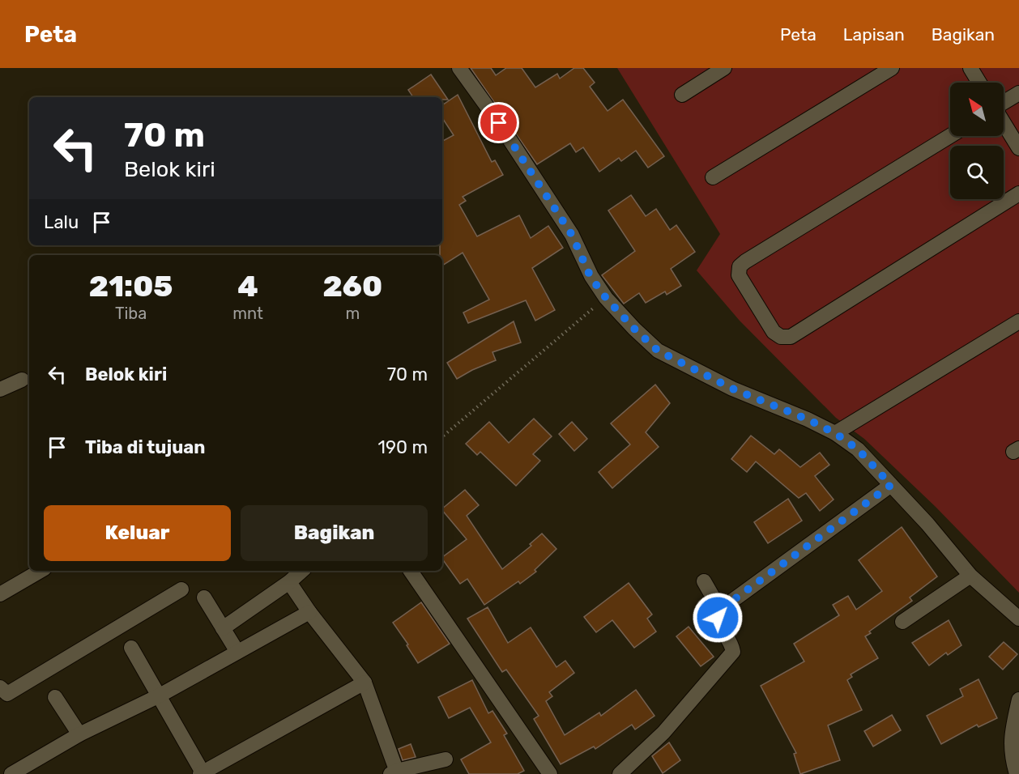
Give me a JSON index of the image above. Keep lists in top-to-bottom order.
{
  "north": "top left",
  "page": {
    "header": "Peta",
    "nav": ["Peta", "Lapisan", "Bagikan"],
    "turn": ["70 m", "Belok kiri"],
    "then": "Lalu",
    "eta": [
      "21:05",
      "Tiba",
      "4",
      "mnt",
      "260",
      "m"
    ],
    "list": [
      {
        "name": "Belok kiri",
        "value": "70 m"
      },
      {
        "name": "Tiba di tujuan",
        "value": "190 m"
      }
    ],
    "buttons": ["Keluar", "Bagikan"]
  }
}
